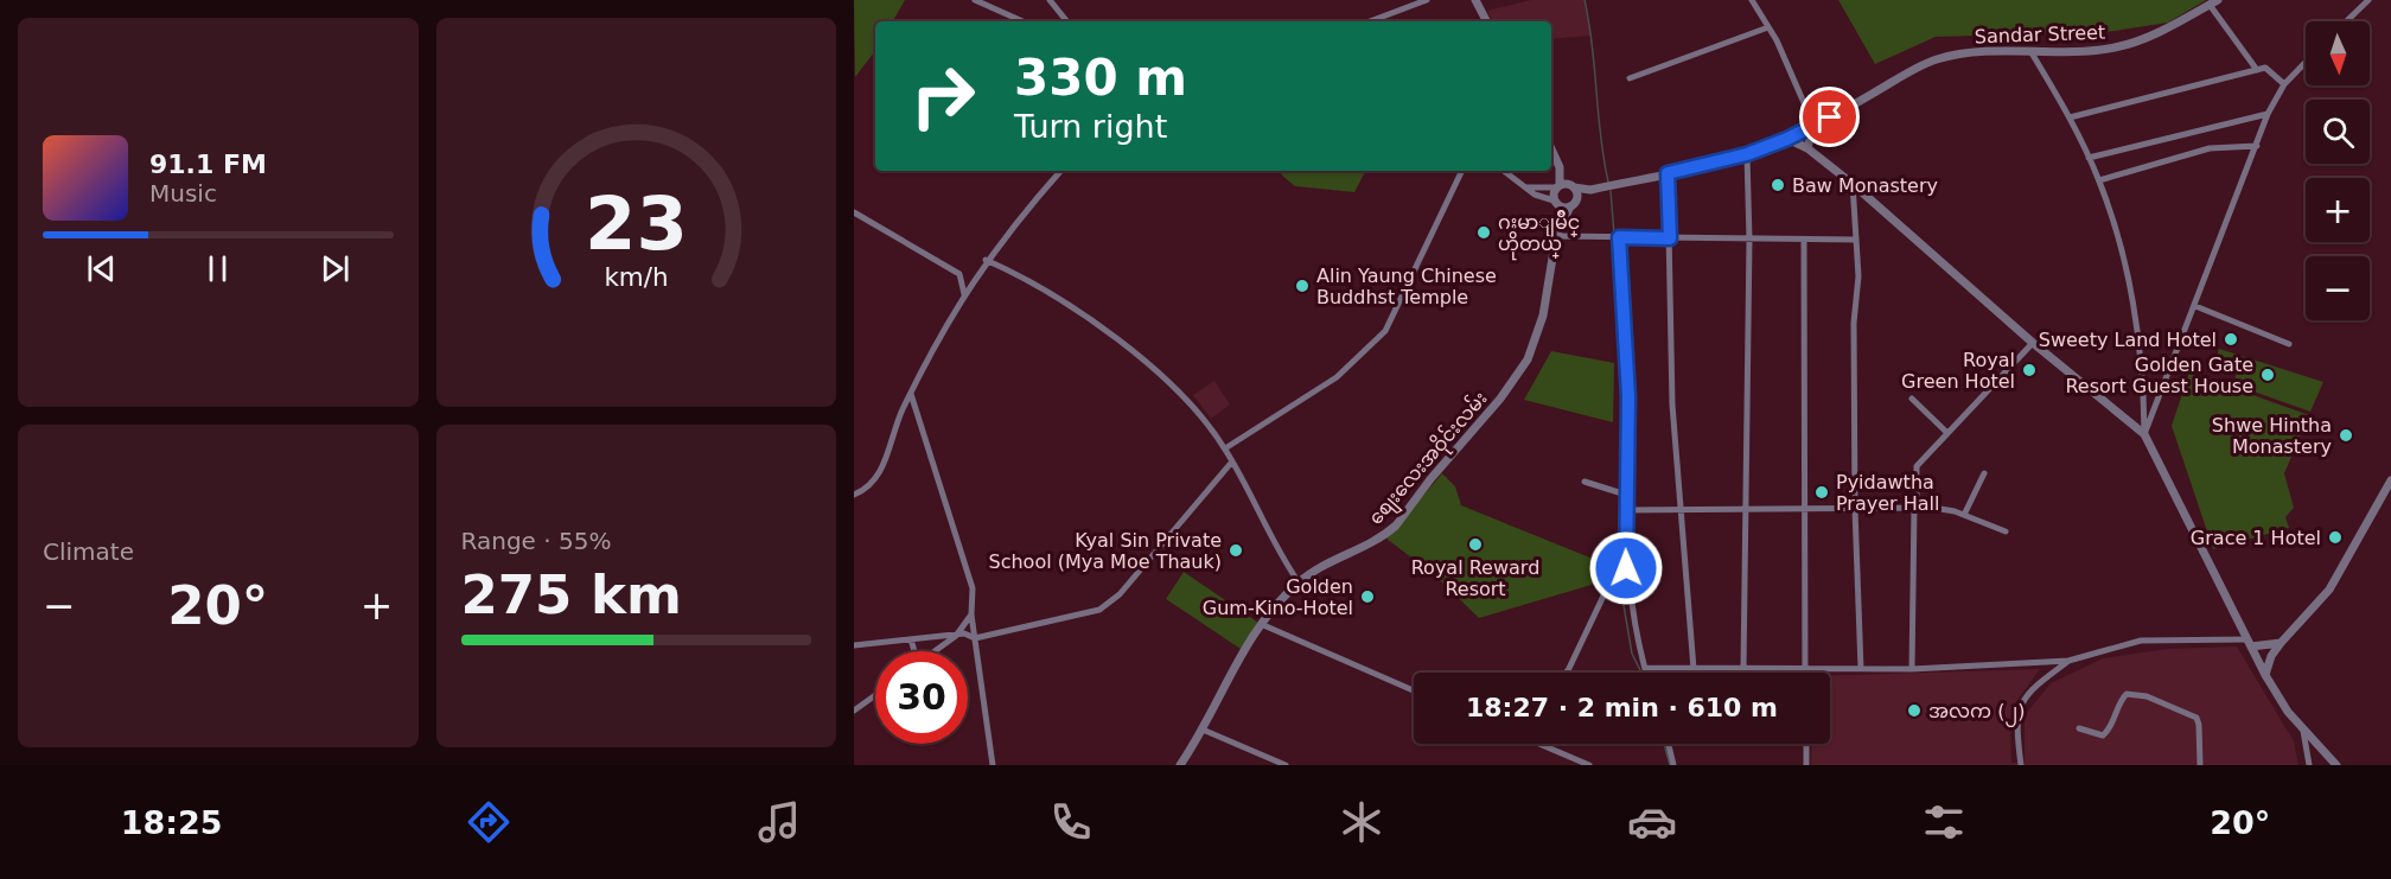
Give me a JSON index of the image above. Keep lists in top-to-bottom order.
{
  "streets": {
    "street": ["Sandar Street", "စျေးလေးအဝိုင်းလမ်း"]
  },
  "places": [
    "Baw Monastery",
    "ဂႏမာျမိဳင္ ဟိုတယ္",
    "Alin Yaung Chinese Buddhst Temple",
    "Sweety Land Hotel",
    "Royal Green Hotel",
    "Golden Gate Resort Guest House",
    "Shwe Hintha Monastery",
    "Pyidawtha Prayer Hall",
    "Grace 1 Hotel",
    "Royal Reward Resort",
    "Kyal Sin Private School (Mya Moe Thauk)",
    "Golden Gum-Kino-Hotel",
    "အလက (၂)"
  ],
  "north": "bottom",
  "page": {
    "map_buttons": ["+", "−"],
    "turn": ["330 m", "Turn right"],
    "song": ["91.1 FM", "Music"],
    "tile": [
      "Climate",
      ["Range · 55%", "275 km"]
    ],
    "heat": ["−", "20°", "+"],
    "limit": "30",
    "trip": "18:27 · 2 min · 610 m",
    "tabs": ["18:25", "20°"],
    "gauge": ["23", "km/h"]
  }
}
